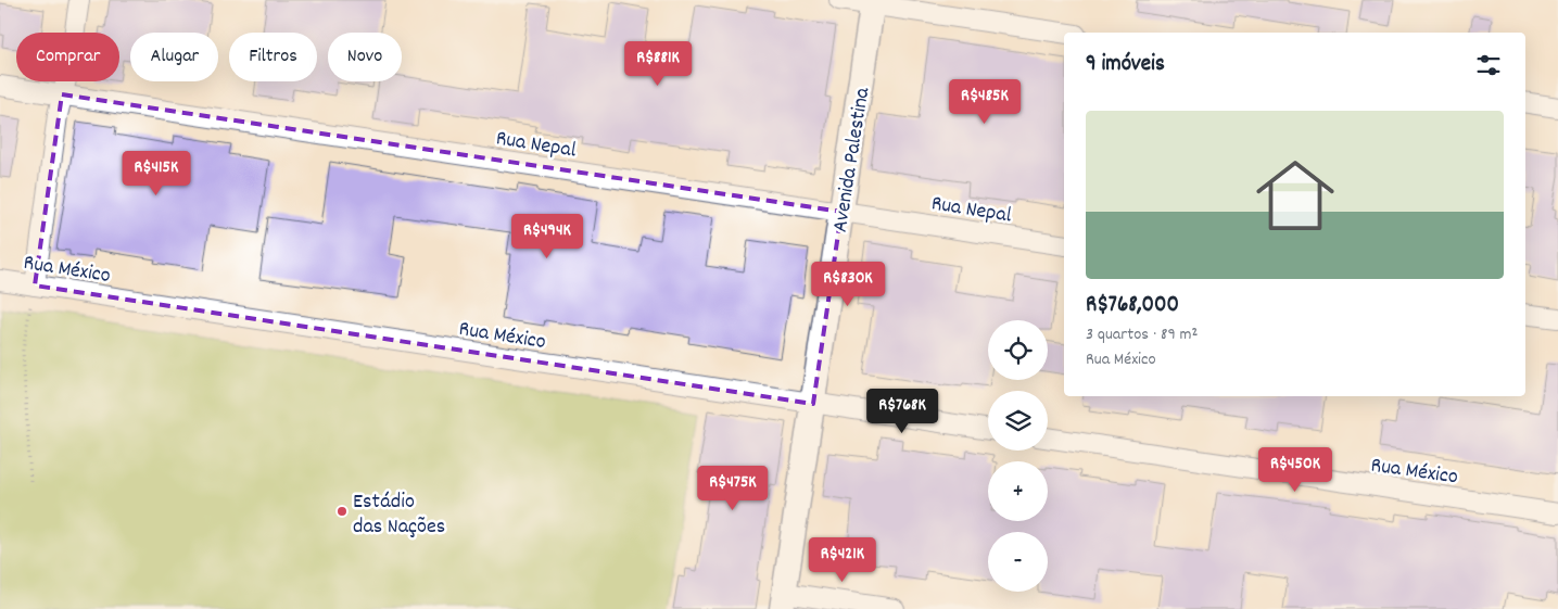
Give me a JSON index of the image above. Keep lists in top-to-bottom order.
{
  "streets": {
    "street": ["Rua Nepal", "Avenida Palestina", "Rua México"]
  },
  "crossings": [
    ["Rua Nepal", "Avenida Palestina"],
    ["Avenida Palestina", "Rua México"]
  ],
  "places": ["Estádio das Nações"],
  "page": {
    "chip": [
      "Comprar",
      "Alugar",
      "Filtros",
      "Novo"
    ],
    "heading": "9 imóveis",
    "price": [
      "R$881K",
      "R$485K",
      "R$415K",
      "R$494K",
      "R$830K",
      "R$768K",
      "R$450K",
      "R$475K",
      "R$421K"
    ],
    "list": [
      {
        "name": "R$768,000",
        "note": "3 quartos · 89 m² · Rua México"
      }
    ],
    "map_buttons": ["+", "−"]
  }
}
